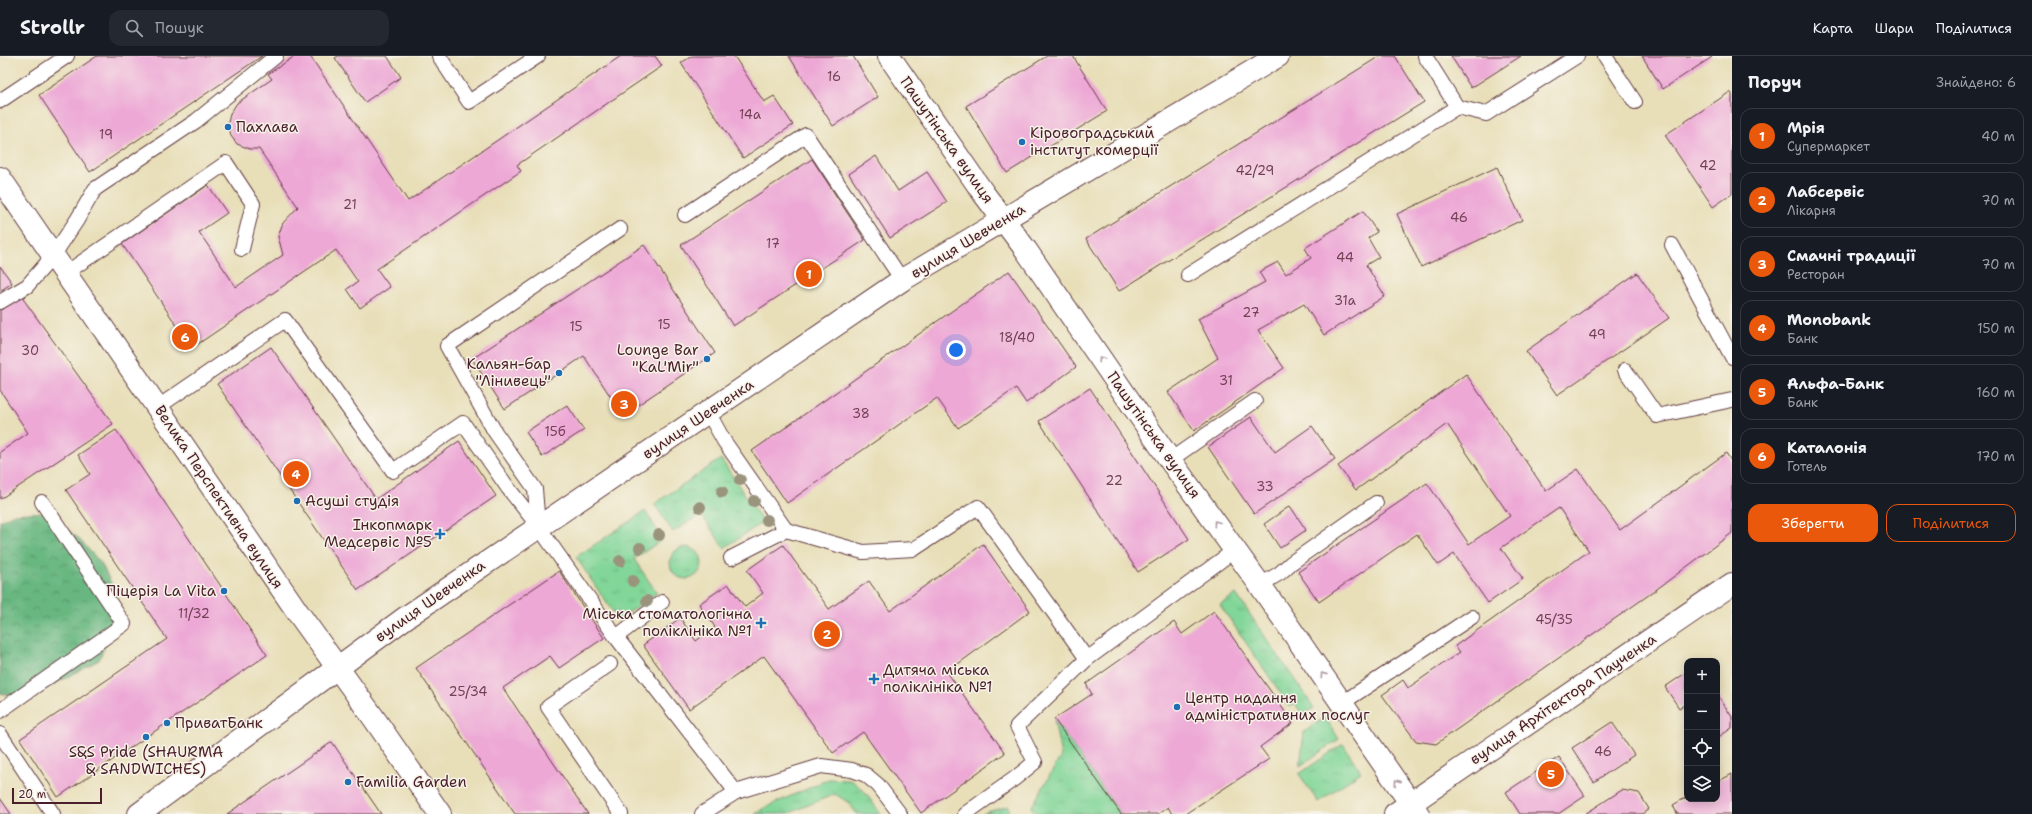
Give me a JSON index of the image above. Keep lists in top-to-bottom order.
{
  "streets": {
    "main road": [
      "Пашутінська вулиця",
      "вулиця Шевченка",
      "Велика Перспективна вулиця",
      "вулиця Архітектора Паученка"
    ]
  },
  "crossings": [
    ["Пашутінська вулиця", "вулиця Шевченка"],
    ["Пашутінська вулиця", "вулиця Архітектора Паученка"],
    ["вулиця Шевченка", "Велика Перспективна вулиця"]
  ],
  "one_way": ["Пашутінська вулиця"],
  "places": {
    "other": [
      "Пахлава",
      "Кіровоградський інститут комерції",
      "Lounge Bar \"KaL'Mir\"",
      "Кальян-бар \"Лінивець\"",
      "Асуші студія",
      "Піцерія La Vita",
      "Центр надання адміністративних послуг",
      "ПриватБанк",
      "S&S Pride (SHAURMA & SANDWICHES)",
      "Familia Garden"
    ],
    "health": ["Інкопмарк Медсервіс №5", "Міська стоматологічна поліклініка №1", "Дитяча міська поліклініка №1"]
  },
  "house_numbers": [
    "16",
    "14а",
    "19",
    "42",
    "42/29",
    "21",
    "46",
    "17",
    "44",
    "31а",
    "27",
    "15",
    "15",
    "49",
    "18/40",
    "30",
    "31",
    "38",
    "15б",
    "22",
    "33",
    "11/32",
    "45/35",
    "25/34",
    "46"
  ],
  "scale_bar": "20 m",
  "page": {
    "header": "Strollr",
    "search": "Пошук",
    "nav": ["Карта", "Шари", "Поділитися"],
    "heading": ["Поруч", "Знайдено: 6"],
    "list": [
      {
        "mark": "1",
        "name": "Мрія",
        "note": "Супермаркет",
        "value": "40 m"
      },
      {
        "mark": "2",
        "name": "Лабсервіс",
        "note": "Лікарня",
        "value": "70 m"
      },
      {
        "mark": "3",
        "name": "Смачні традиції",
        "note": "Ресторан",
        "value": "70 m"
      },
      {
        "mark": "4",
        "name": "Monobank",
        "note": "Банк",
        "value": "150 m"
      },
      {
        "mark": "5",
        "name": "Альфа-Банк",
        "note": "Банк",
        "value": "160 m"
      },
      {
        "mark": "6",
        "name": "Каталонія",
        "note": "Готель",
        "value": "170 m"
      }
    ],
    "pins": [
      "1",
      "6",
      "3",
      "4",
      "2",
      "5"
    ],
    "buttons": ["Зберегти", "Поділитися"],
    "map_buttons": ["+", "−"],
    "scale": "20 m"
  }
}
